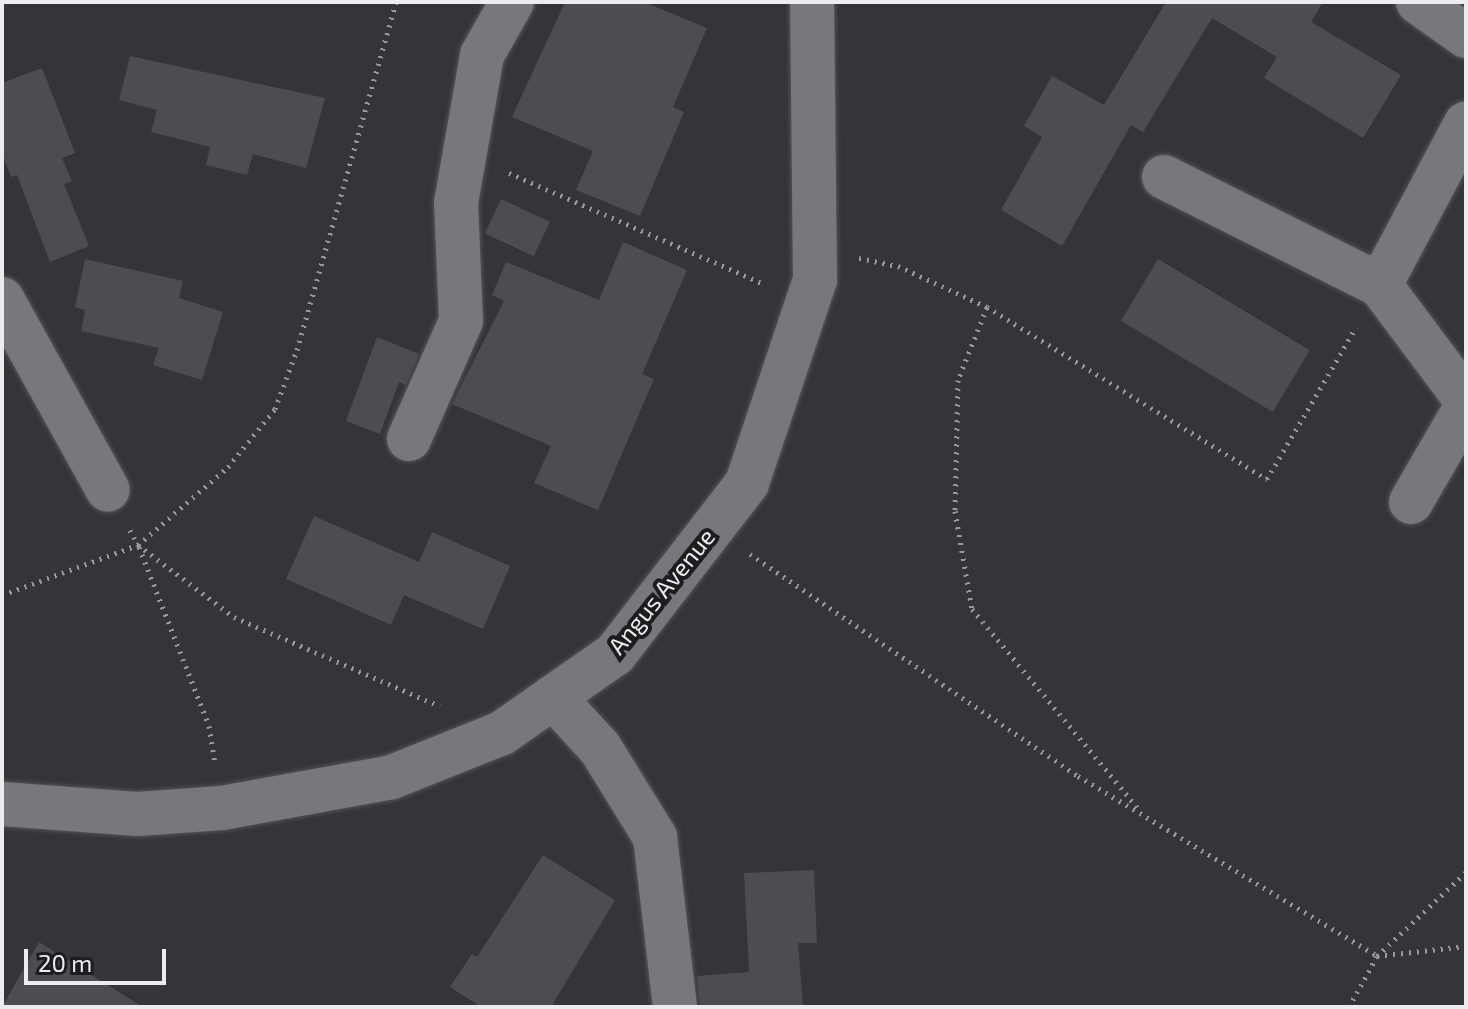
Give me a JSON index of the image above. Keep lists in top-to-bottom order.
{
  "streets": {
    "street": ["Angus Avenue"]
  },
  "scale_bar": "20 m"
}
